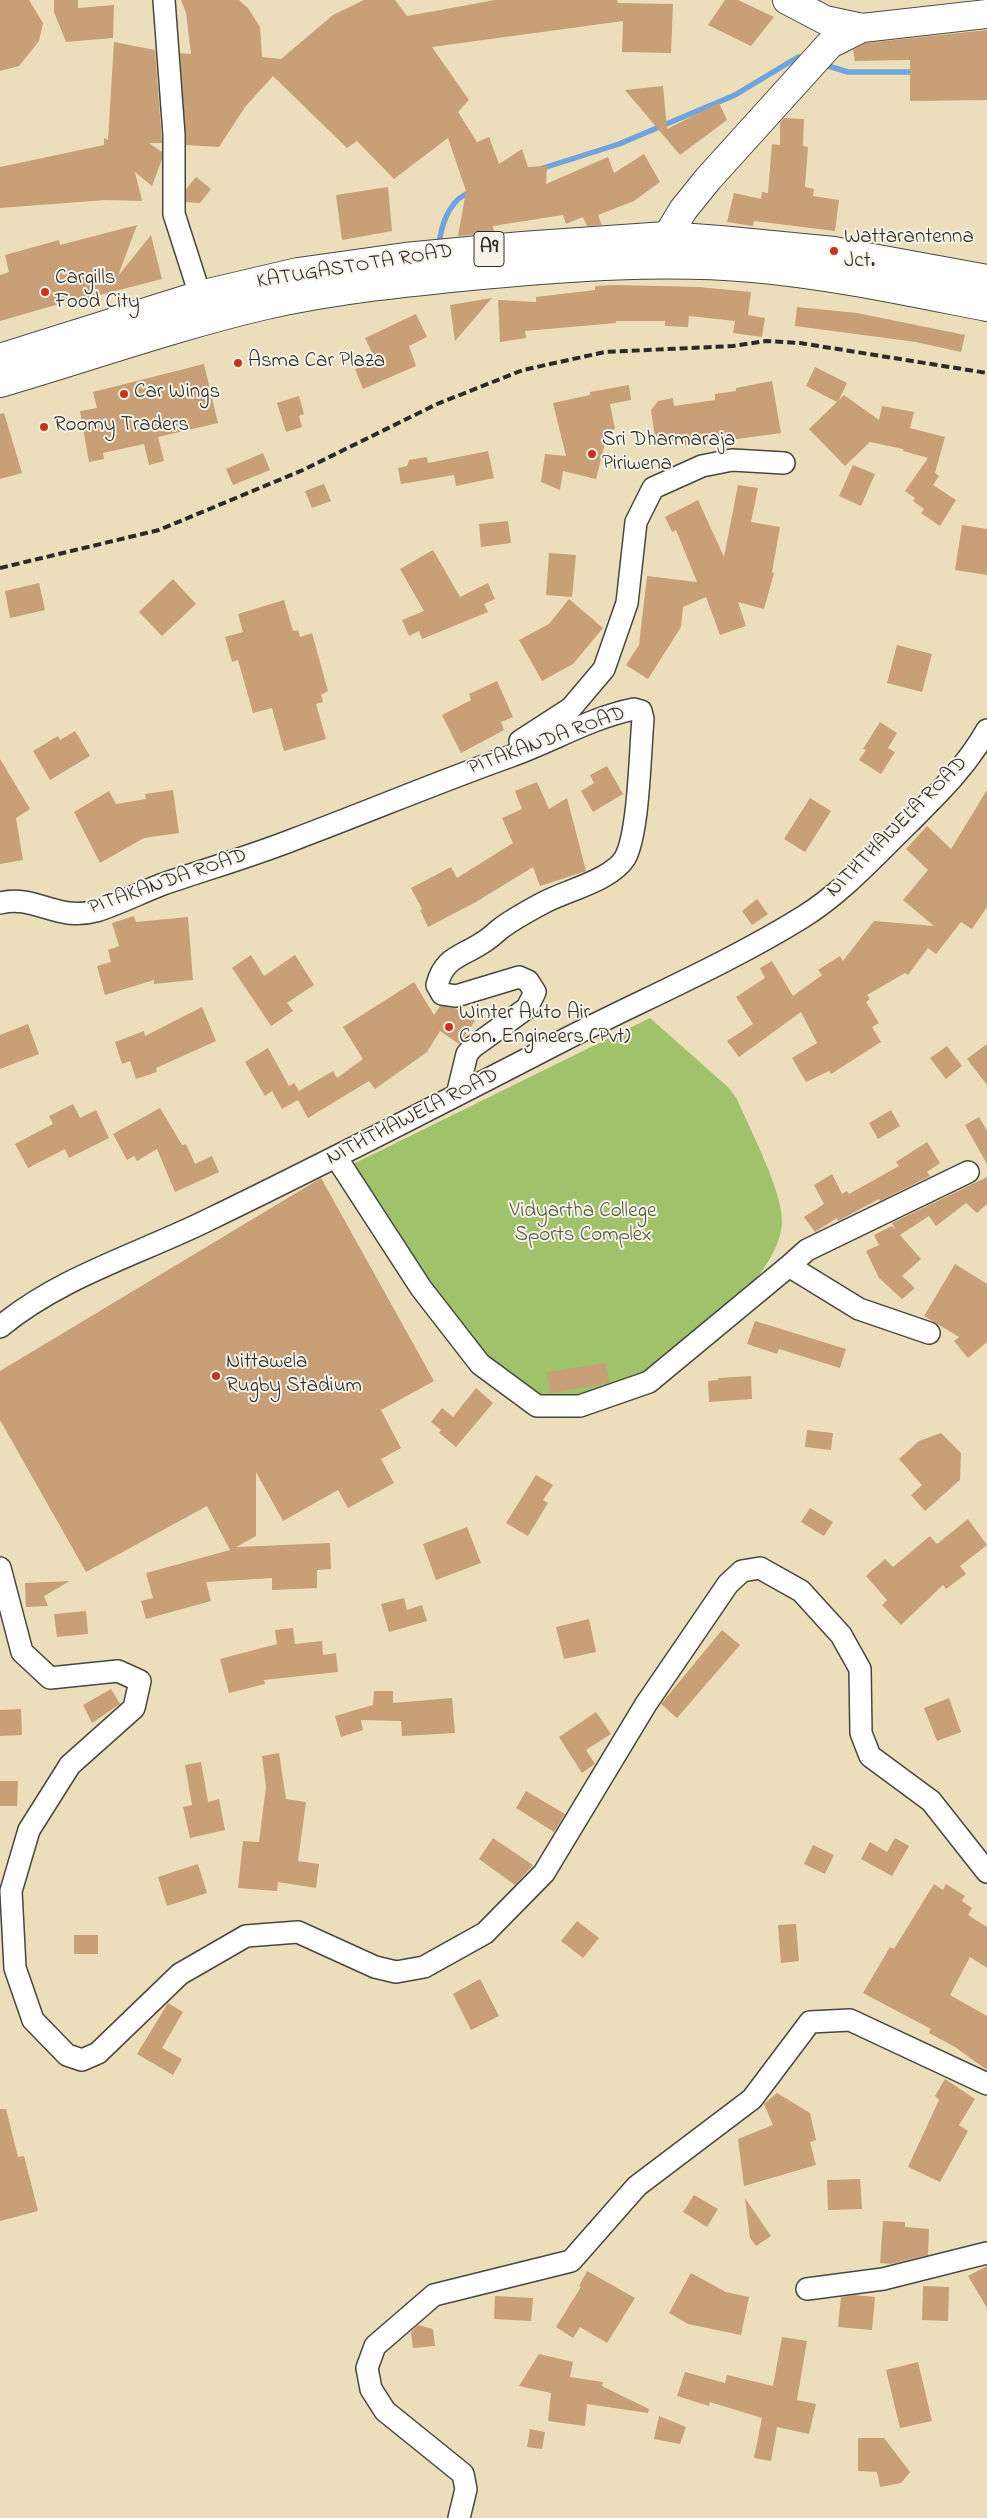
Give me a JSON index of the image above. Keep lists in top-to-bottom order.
{
  "streets": {
    "main road": ["A9", "KATUGASTOTA ROAD"],
    "street": ["PITAKANDA ROAD", "NITHTHAWELA ROAD"]
  },
  "crossings": [
    ["PITAKANDA ROAD", "NITHTHAWELA ROAD"]
  ],
  "parks": ["Vidyartha College Sports Complex"],
  "places": [
    "Wattarantenna Jct.",
    "Cargills Food City",
    "Asma Car Plaza",
    "Car Wings",
    "Roomy Traders",
    "Sri Dharmaraja Piriwena",
    "Winter Auto Air Con. Engineers (Pvt)",
    "Nittawela Rugby Stadium"
  ]
}
